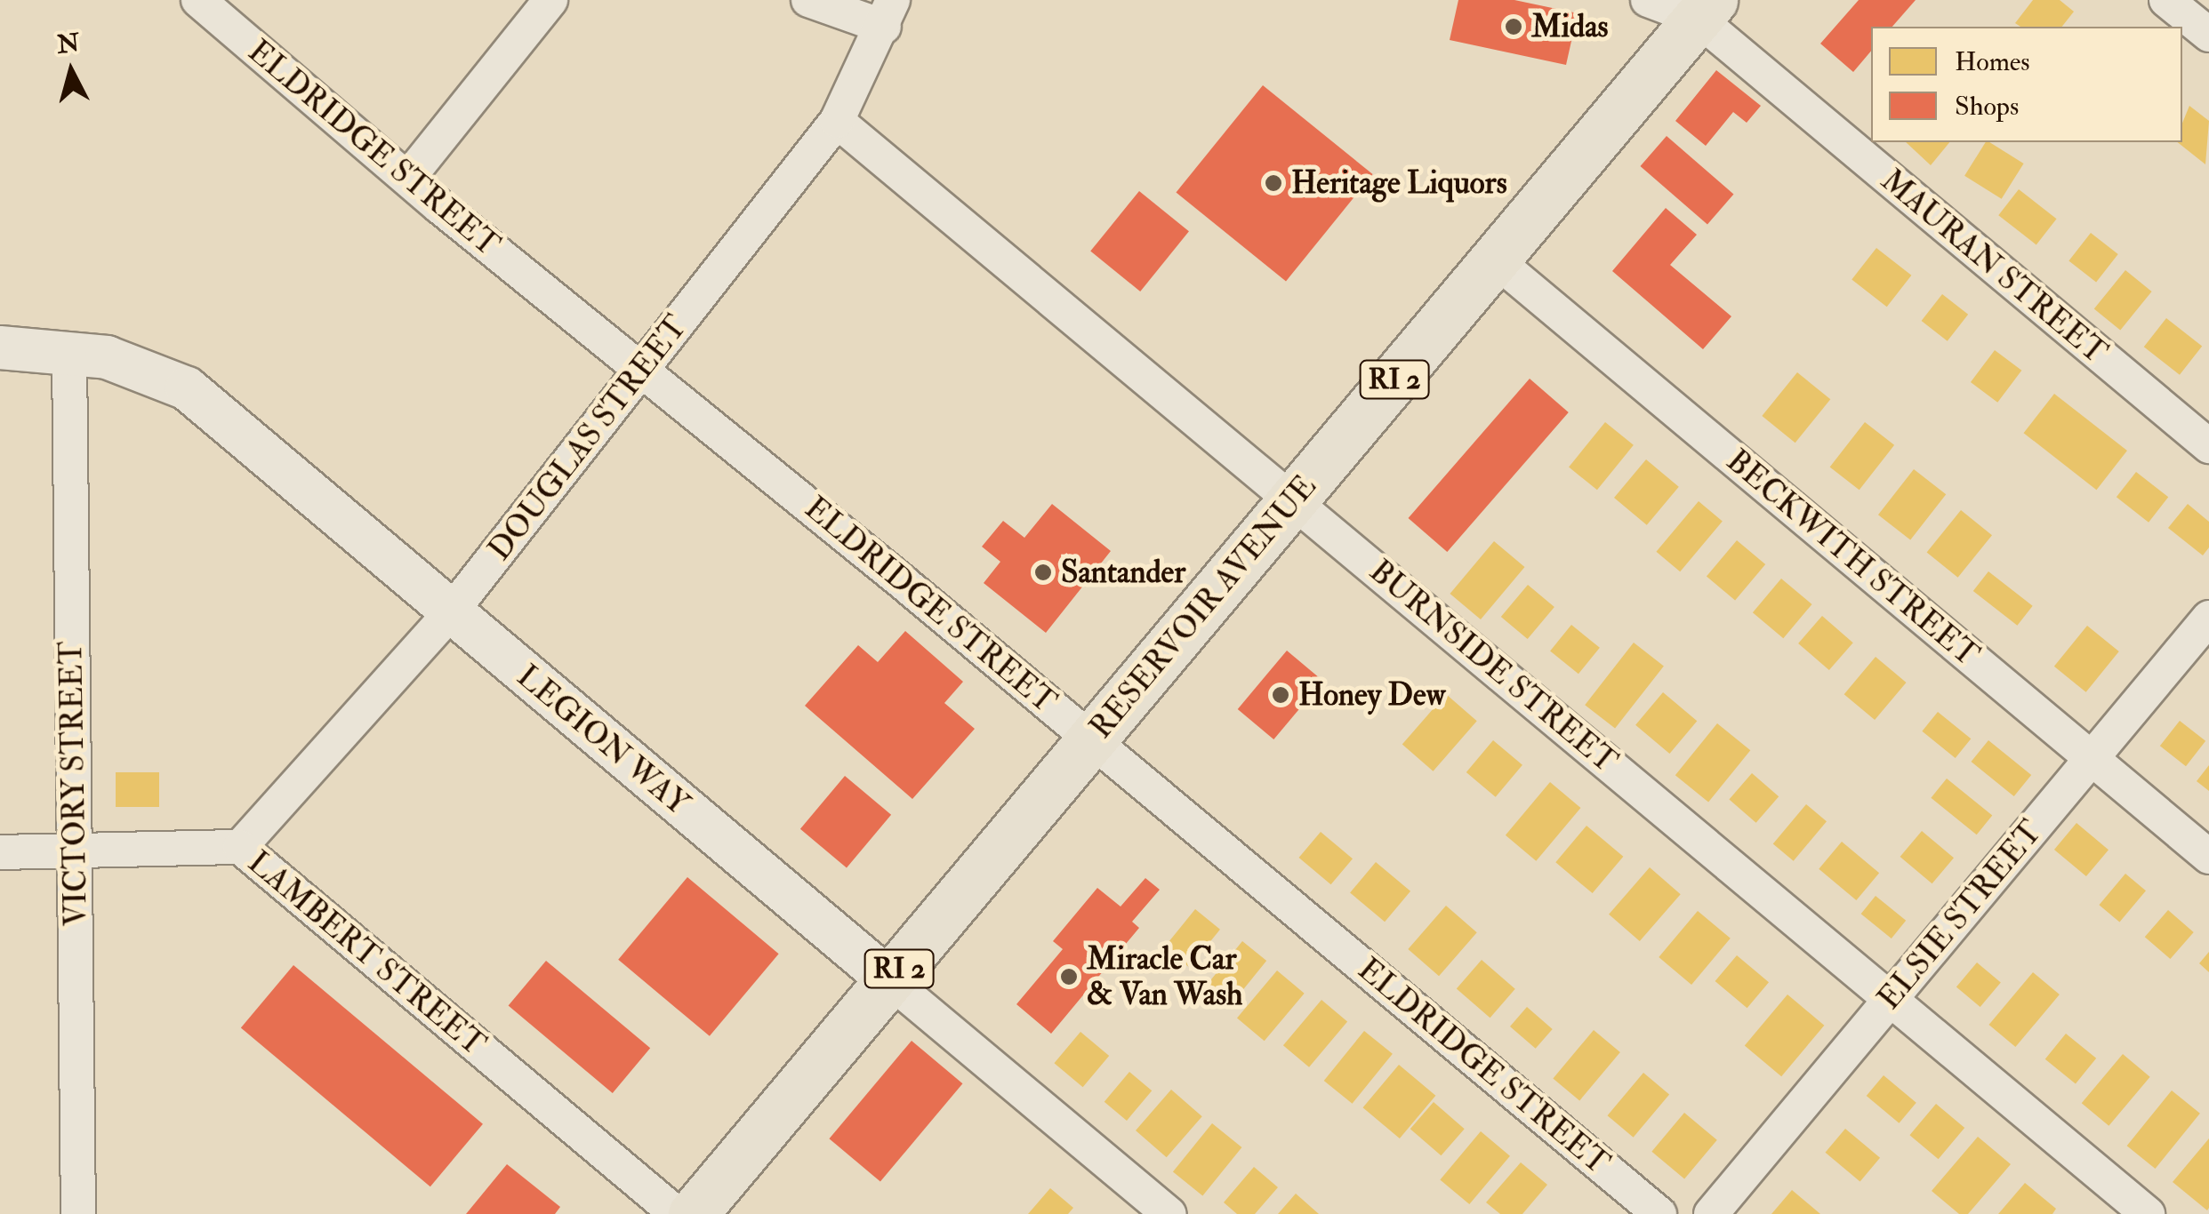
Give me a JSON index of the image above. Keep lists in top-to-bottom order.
{
  "streets": {
    "main road": ["RI 2", "RESERVOIR AVENUE"],
    "street": [
      "ELDRIDGE STREET",
      "MAURAN STREET",
      "DOUGLAS STREET",
      "BECKWITH STREET",
      "BURNSIDE STREET",
      "LEGION WAY",
      "VICTORY STREET",
      "ELSIE STREET",
      "LAMBERT STREET"
    ]
  },
  "crossings": [
    ["ELDRIDGE STREET", "DOUGLAS STREET"],
    ["ELDRIDGE STREET", "RESERVOIR AVENUE"],
    ["MAURAN STREET", "RESERVOIR AVENUE"],
    ["DOUGLAS STREET", "BURNSIDE STREET"],
    ["DOUGLAS STREET", "LEGION WAY"],
    ["DOUGLAS STREET", "LAMBERT STREET"],
    ["BECKWITH STREET", "RESERVOIR AVENUE"],
    ["BECKWITH STREET", "ELSIE STREET"],
    ["RESERVOIR AVENUE", "BURNSIDE STREET"],
    ["RESERVOIR AVENUE", "LEGION WAY"],
    ["BURNSIDE STREET", "ELSIE STREET"],
    ["LEGION WAY", "VICTORY STREET"],
    ["VICTORY STREET", "LAMBERT STREET"]
  ],
  "places": [
    "Midas",
    "Heritage Liquors",
    "Santander",
    "Honey Dew",
    "Miracle Car & Van Wash"
  ],
  "legend": ["Homes", "Shops"],
  "north": "top"
}
